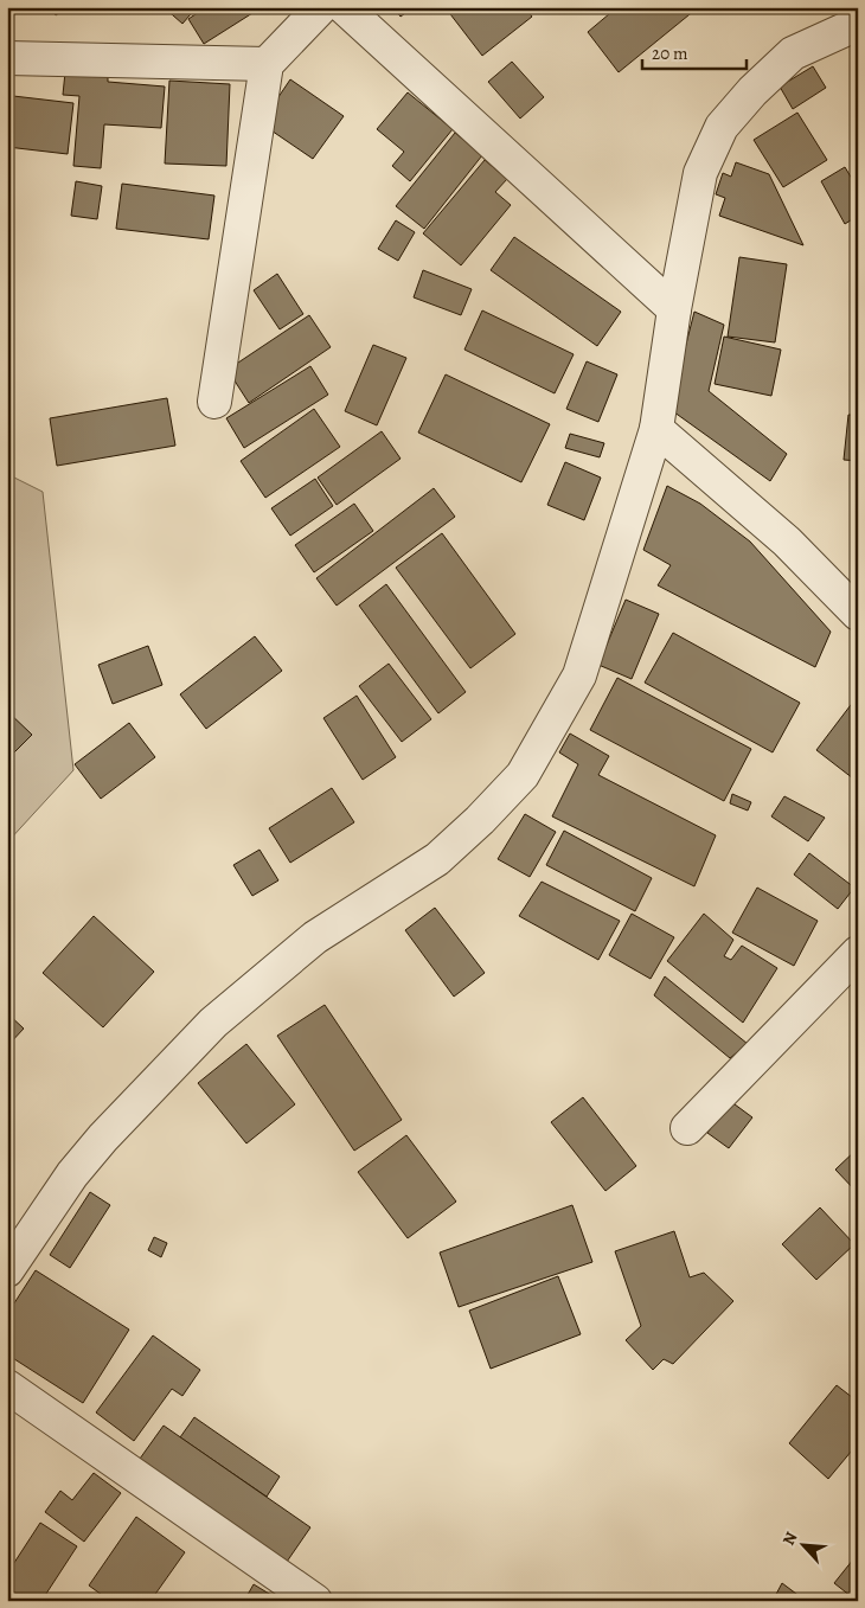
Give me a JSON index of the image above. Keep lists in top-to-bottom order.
{
  "scale_bar": "20 m",
  "north": "top left"
}
